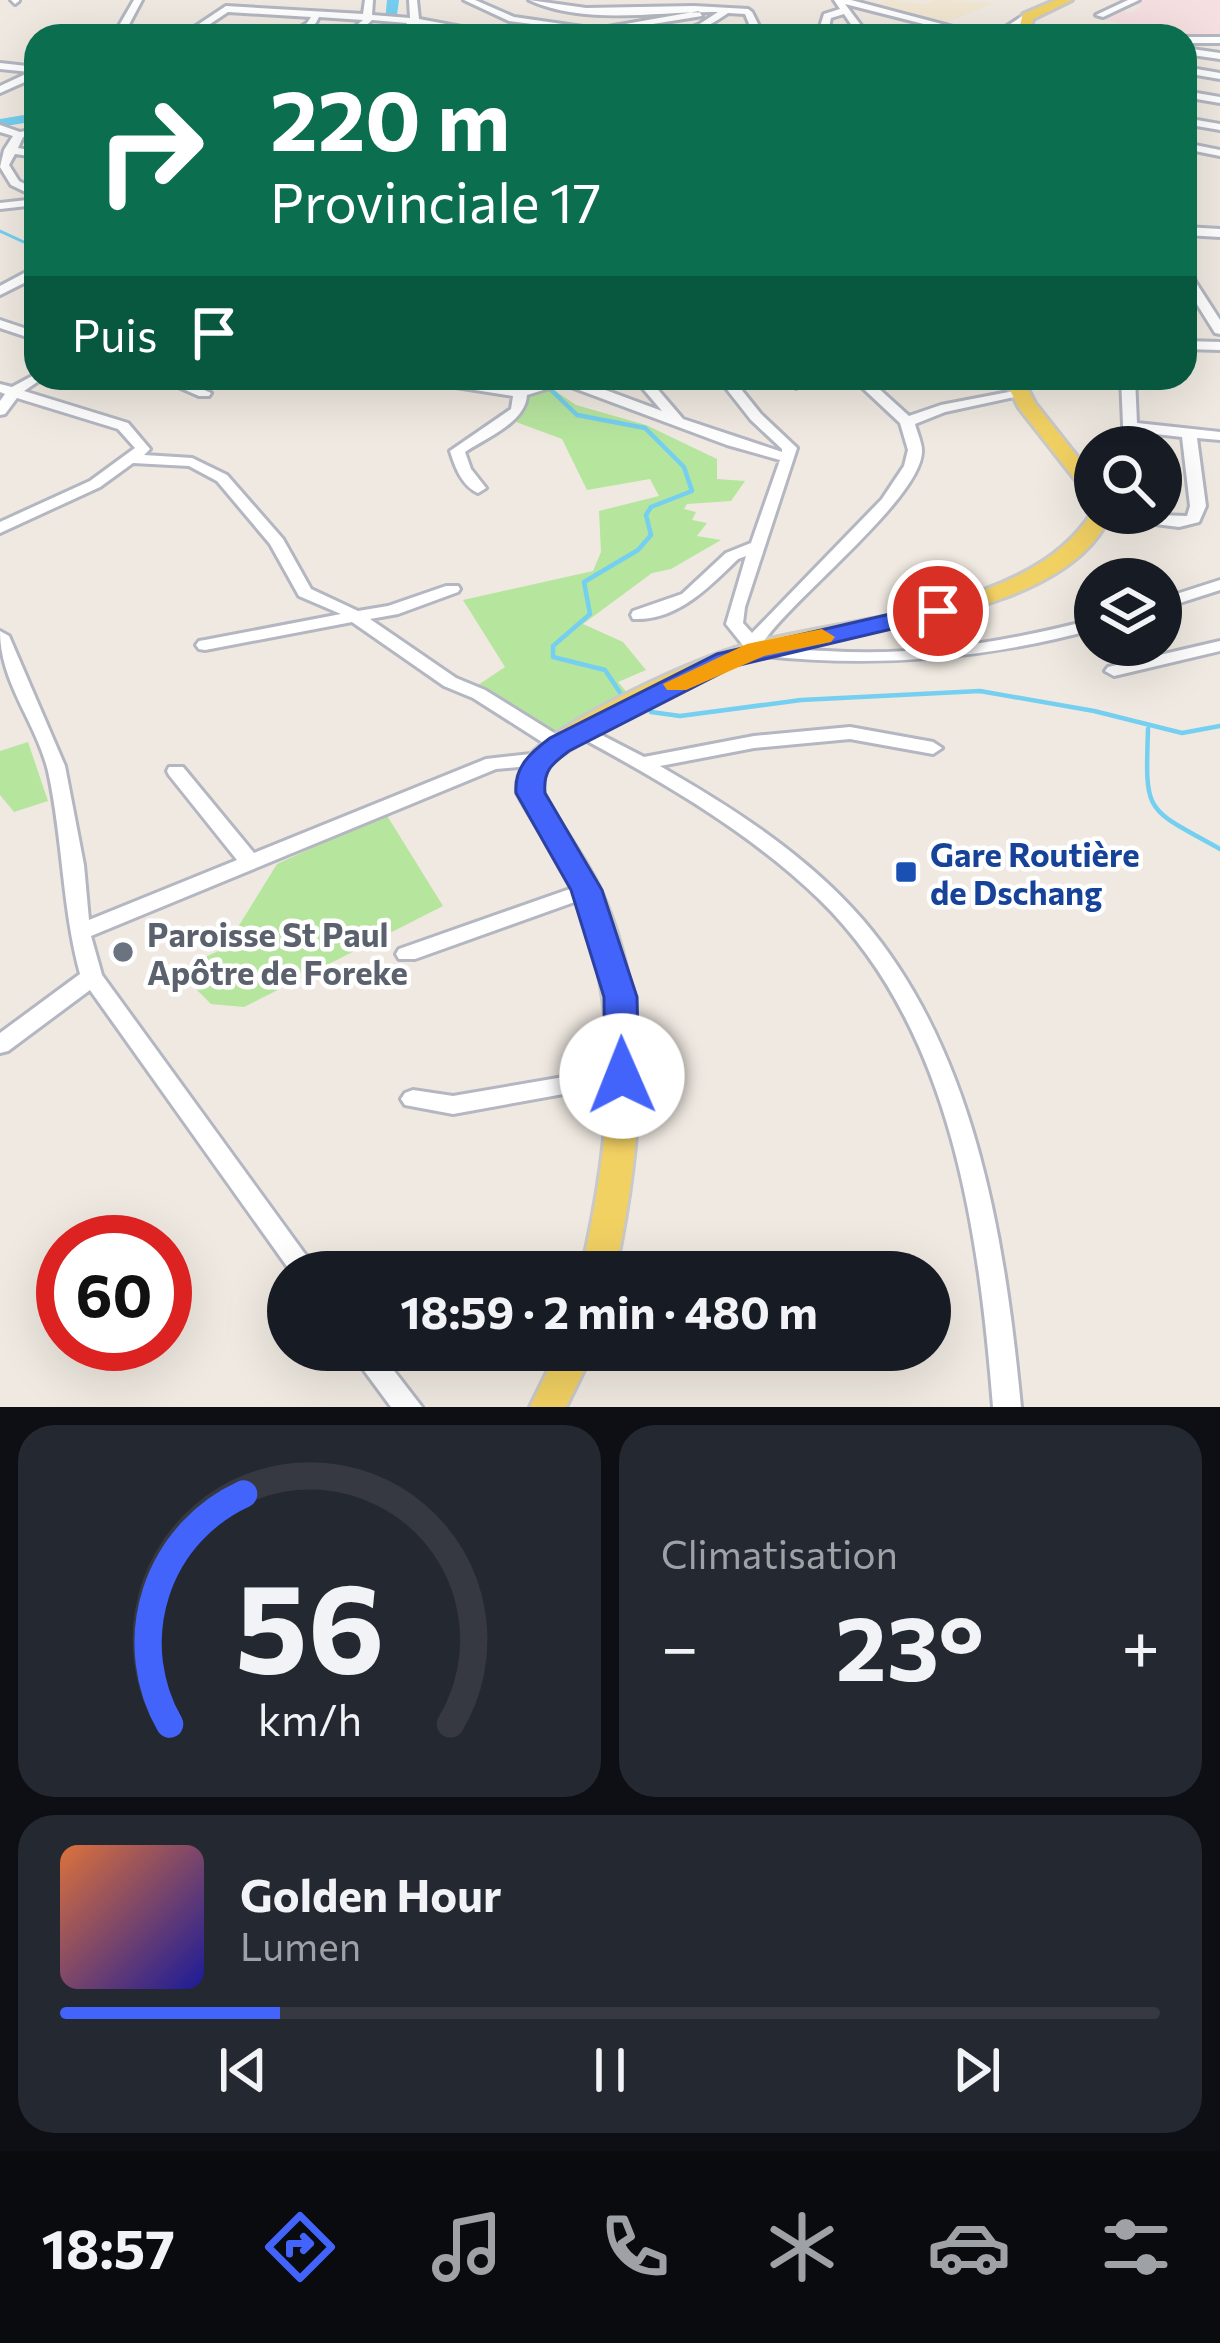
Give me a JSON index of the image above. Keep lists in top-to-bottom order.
{
  "places": {
    "transit": ["Gare Routière de Dschang"],
    "other": ["Paroisse St Paul Apôtre de Foreke"]
  },
  "page": {
    "turn": ["220 m", "Provinciale 17"],
    "then": "Puis",
    "limit": "60",
    "trip": "18:59 · 2 min · 480 m",
    "tile": "Climatisation",
    "heat": ["−", "23°", "+"],
    "song": ["Golden Hour", "Lumen"],
    "tabs": "18:57",
    "gauge": ["56", "km/h"]
  }
}
